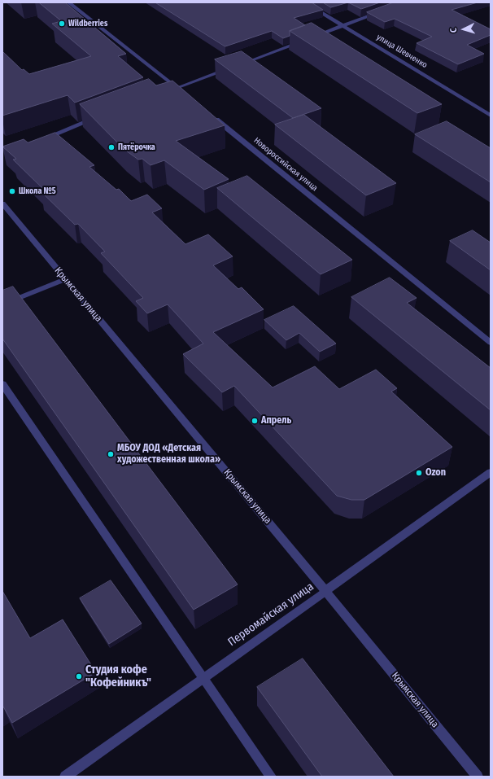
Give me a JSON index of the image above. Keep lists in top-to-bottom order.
{
  "streets": {
    "street": [
      "улица Шевченко",
      "Новороссийская улица",
      "Крымская улица",
      "Первомайская улица"
    ]
  },
  "crossings": [
    ["Крымская улица", "Первомайская улица"]
  ],
  "places": [
    "Wildberries",
    "Пятёрочка",
    "Школа №5",
    "Апрель",
    "МБОУ ДОД «Детская художественная школа»",
    "Ozon",
    "Студия кофе \"Кофейникъ\""
  ],
  "north": "left"
}
